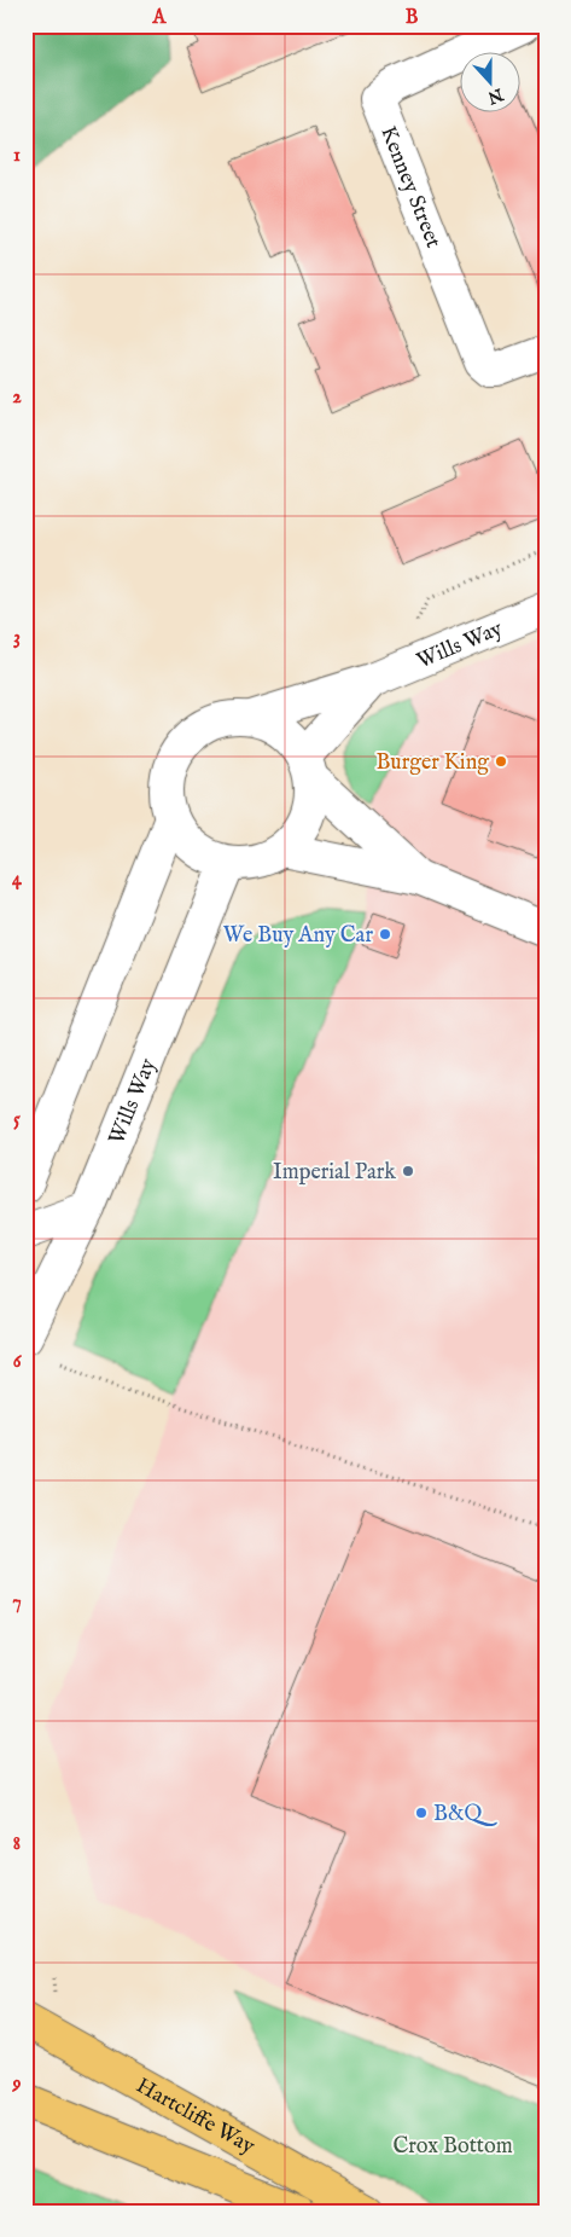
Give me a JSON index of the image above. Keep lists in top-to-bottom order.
{
  "streets": {
    "highway": ["Hartcliffe Way"],
    "street": ["Kenney Street", "Wills Way"]
  },
  "parks": ["Crox Bottom"],
  "places": [
    "Burger King",
    "We Buy Any Car",
    "Imperial Park",
    "B&Q"
  ],
  "north": "bottom",
  "grid": {
    "columns": ["A", "B"],
    "rows": [
      "1",
      "2",
      "3",
      "4",
      "5",
      "6",
      "7",
      "8",
      "9"
    ]
  }
}
